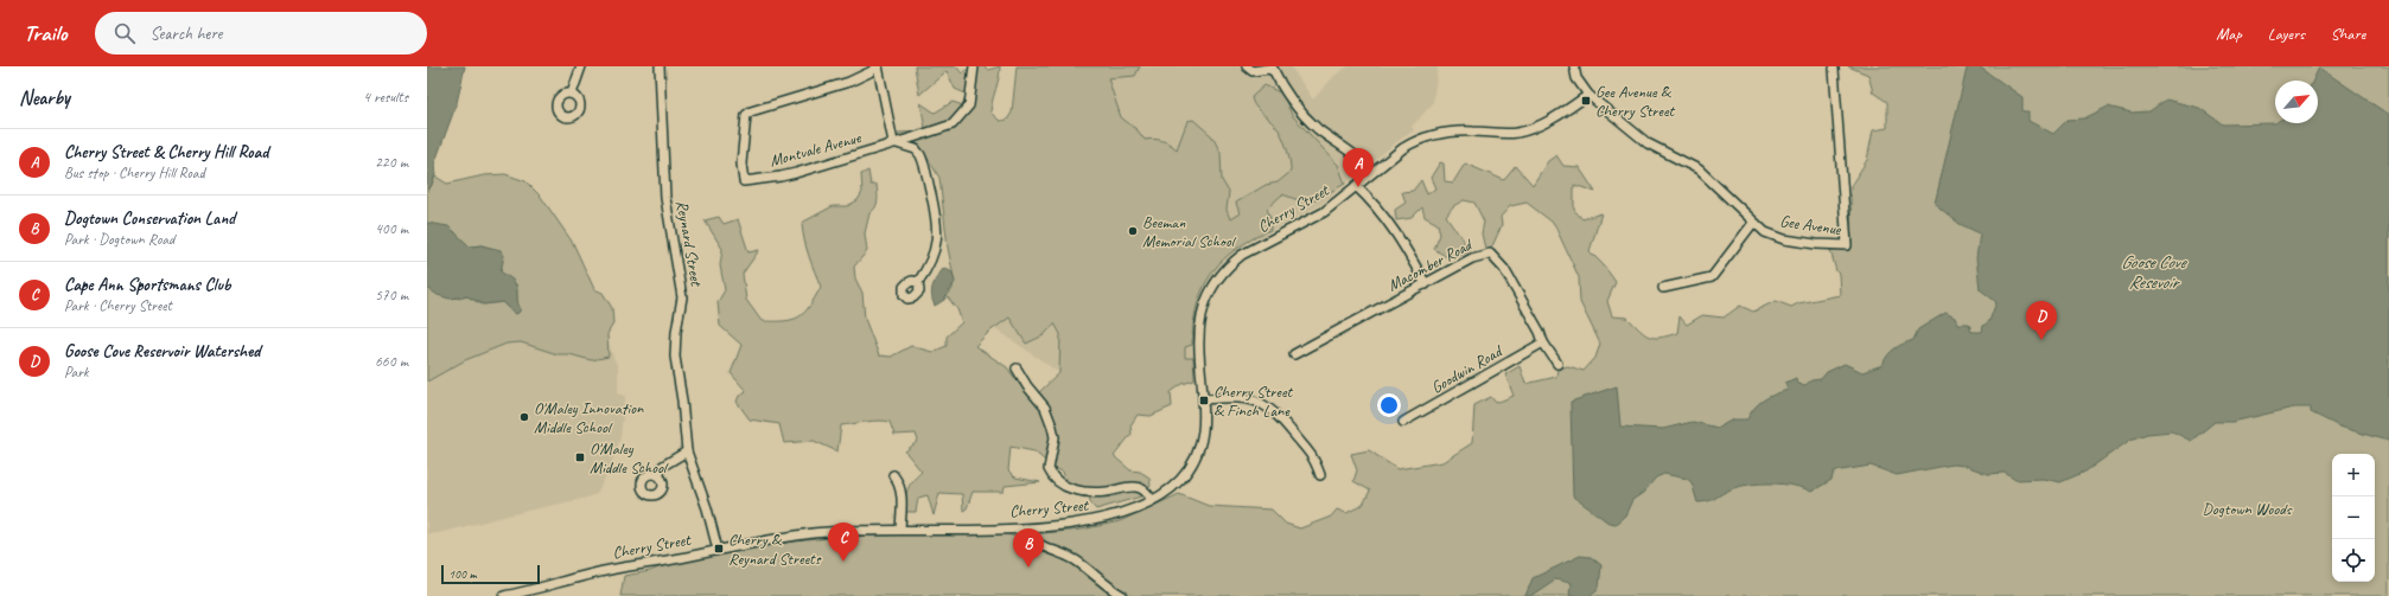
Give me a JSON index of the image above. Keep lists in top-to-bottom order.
{
  "streets": {
    "street": [
      "Montvale Avenue",
      "Cherry Street",
      "Gee Avenue",
      "Reynard Street",
      "Macomber Road",
      "Goodwin Road"
    ]
  },
  "crossings": [
    ["Cherry Street", "Gee Avenue"],
    ["Cherry Street", "Reynard Street"],
    ["Macomber Road", "Goodwin Road"]
  ],
  "water": ["Goose Cove Resevoir"],
  "parks": ["Dogtown Woods"],
  "places": {
    "transit": [
      "Gee Avenue & Cherry Street",
      "Cherry Street & Finch Lane",
      "O'Maley Middle School",
      "Cherry & Reynard Streets"
    ],
    "other": ["Beeman Memorial School", "O'Maley Innovation Middle School"]
  },
  "scale_bar": "100 m",
  "north": "top right",
  "page": {
    "header": "Trailo",
    "search": "Search here",
    "nav": ["Map", "Layers", "Share"],
    "heading": ["Nearby", "4 results"],
    "list": [
      {
        "mark": "A",
        "name": "Cherry Street & Cherry Hill Road",
        "note": "Bus stop · Cherry Hill Road",
        "value": "220 m"
      },
      {
        "mark": "B",
        "name": "Dogtown Conservation Land",
        "note": "Park · Dogtown Road",
        "value": "400 m"
      },
      {
        "mark": "C",
        "name": "Cape Ann Sportsmans Club",
        "note": "Park · Cherry Street",
        "value": "570 m"
      },
      {
        "mark": "D",
        "name": "Goose Cove Reservoir Watershed",
        "note": "Park",
        "value": "660 m"
      }
    ],
    "pins": [
      "A",
      "D",
      "C",
      "B"
    ],
    "map_buttons": ["+", "−"],
    "scale": "100 m"
  }
}
